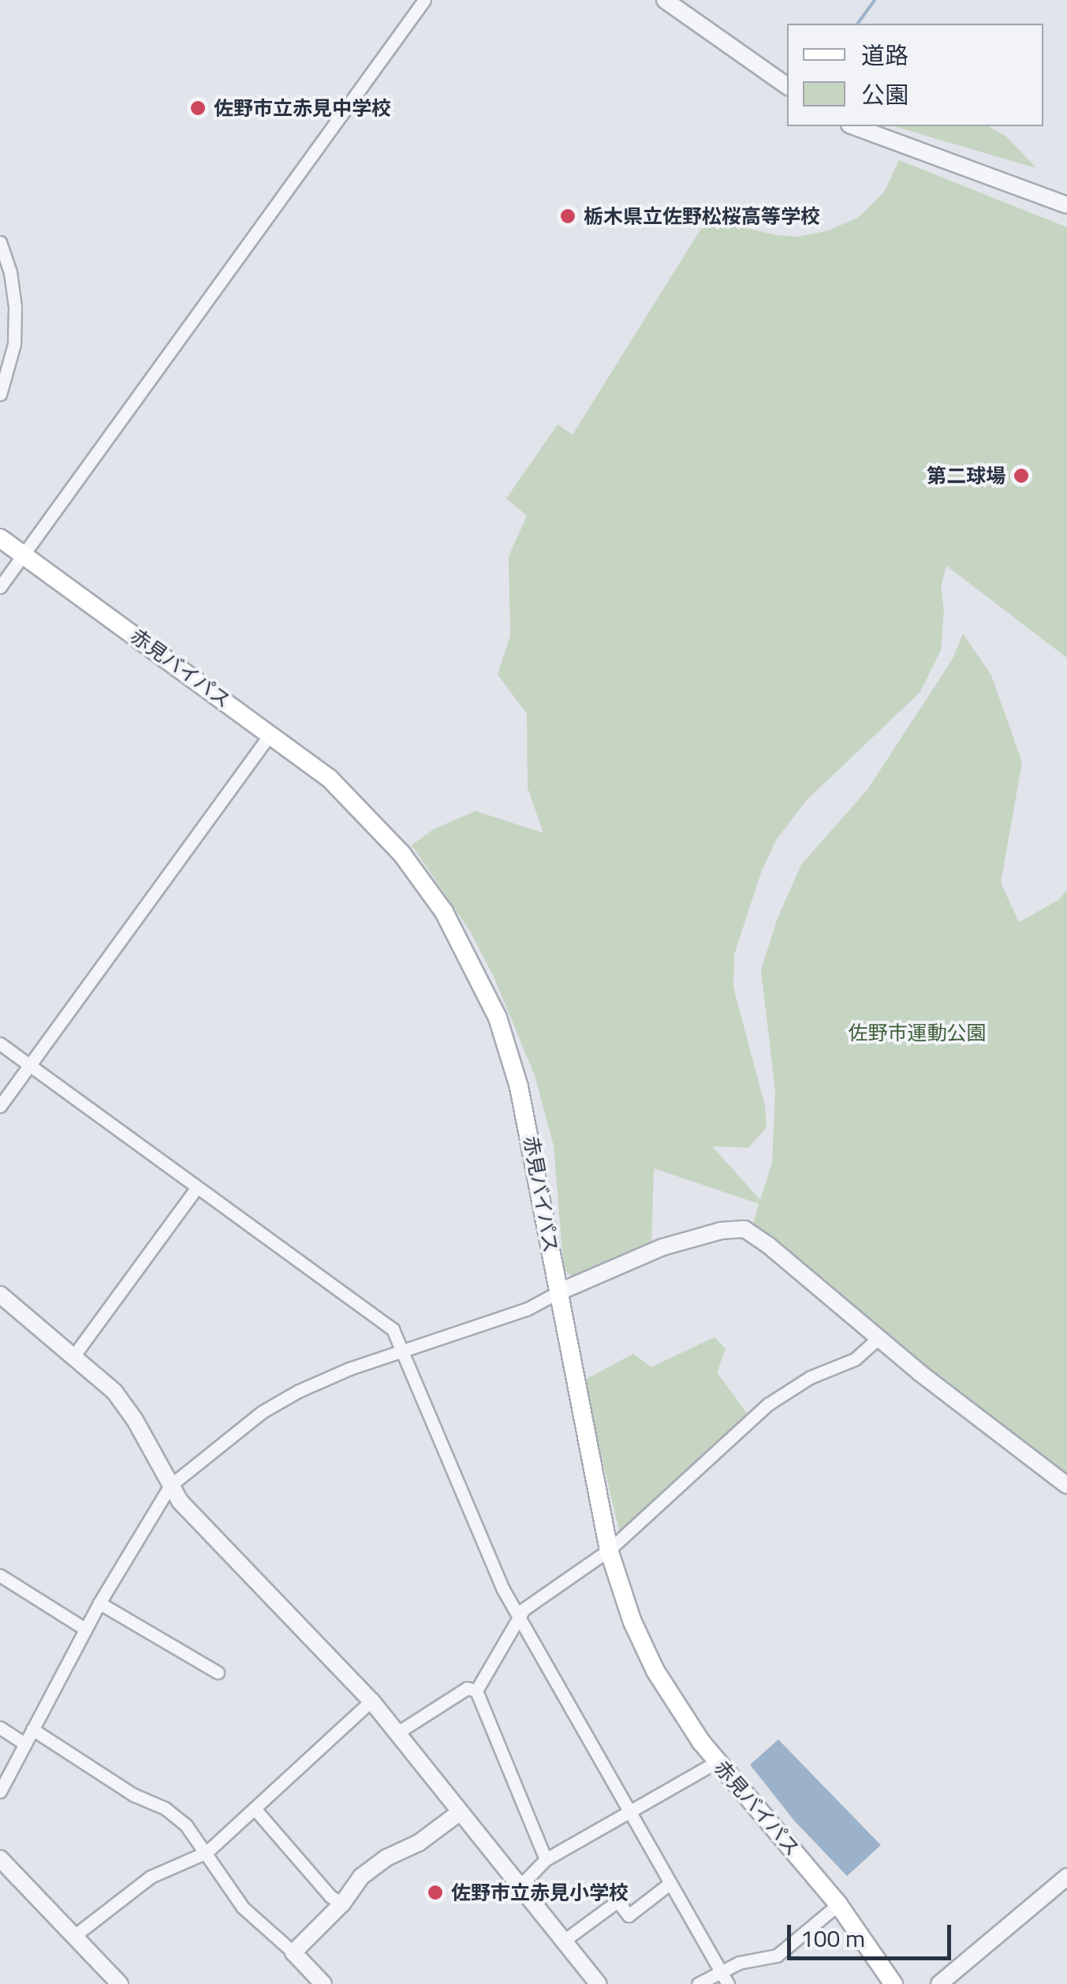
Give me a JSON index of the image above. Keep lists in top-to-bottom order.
{
  "streets": {
    "main road": ["赤見バイパス"]
  },
  "parks": ["佐野市運動公園"],
  "places": [
    "佐野市立赤見中学校",
    "栃木県立佐野松桜高等学校",
    "第二球場",
    "佐野市立赤見小学校"
  ],
  "legend": ["道路", "公園"],
  "scale_bar": "100 m"
}
